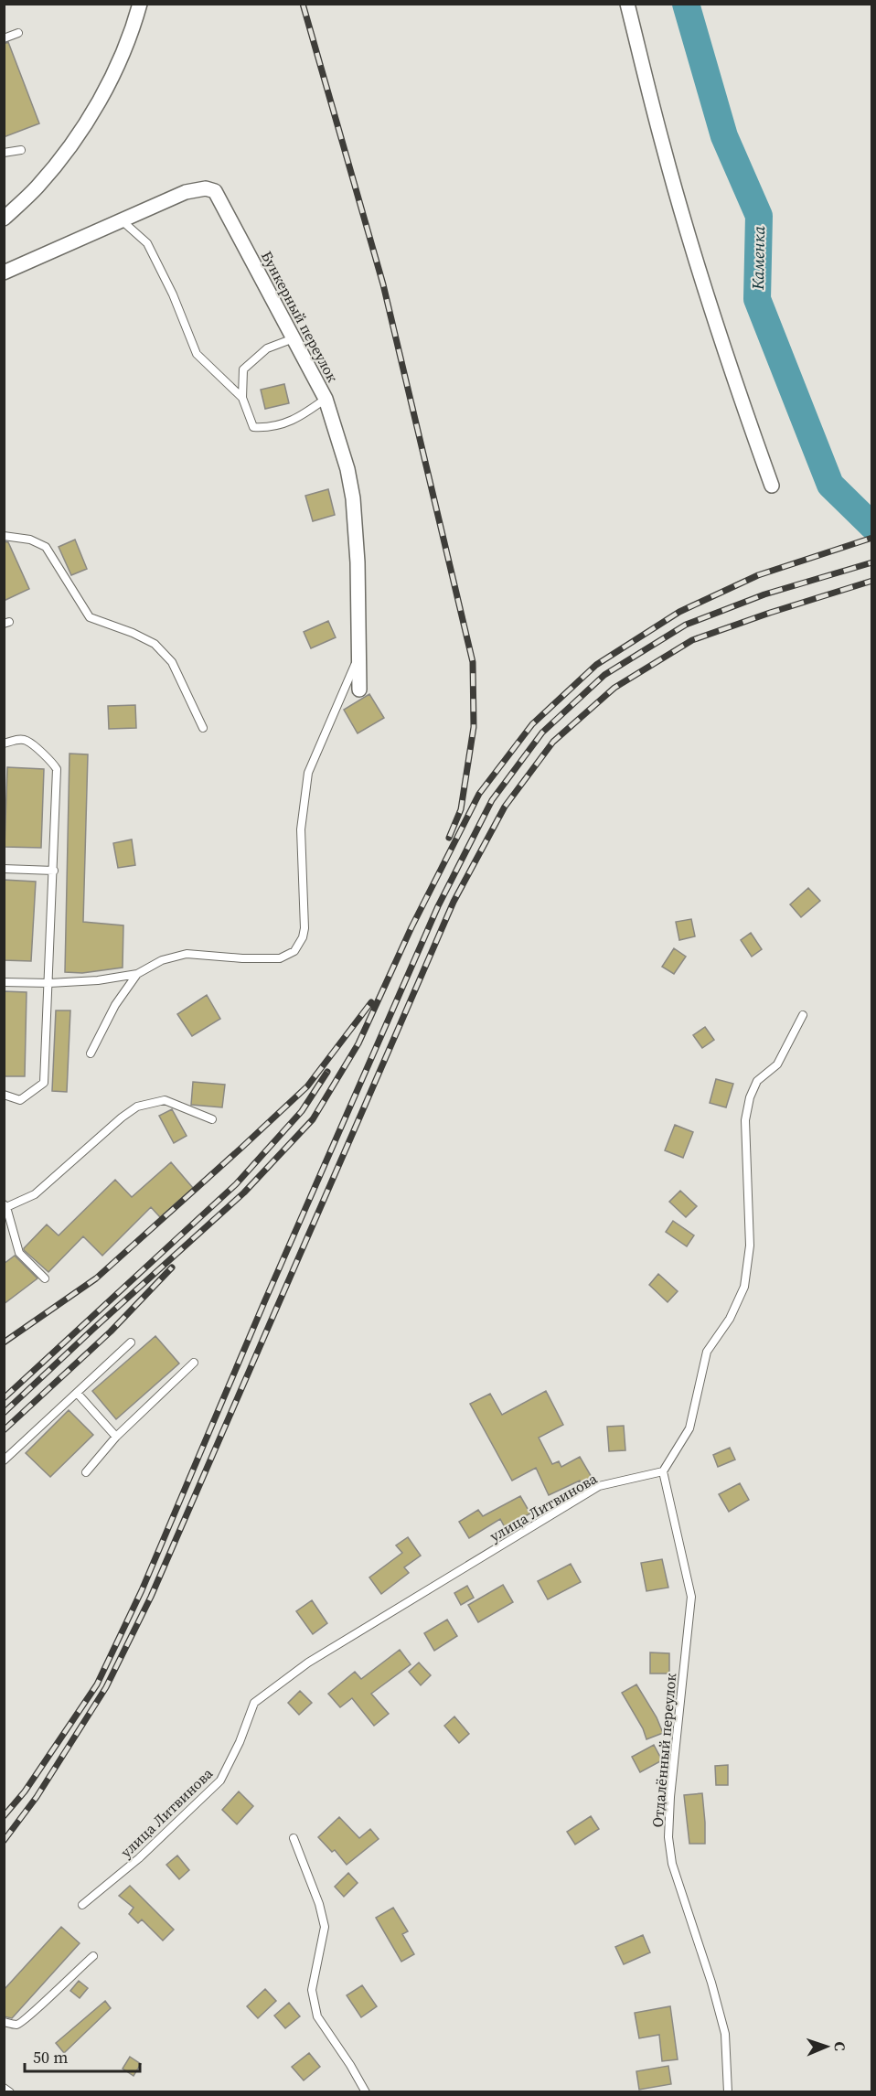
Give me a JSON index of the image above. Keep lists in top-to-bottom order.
{
  "streets": {
    "street": ["Бункерный переулок"],
    "lane": ["улица Литвинова", "Отдалённый переулок"]
  },
  "crossings": [
    ["улица Литвинова", "Отдалённый переулок"]
  ],
  "water": ["Каменка"],
  "scale_bar": "50 m",
  "north": "right"
}
